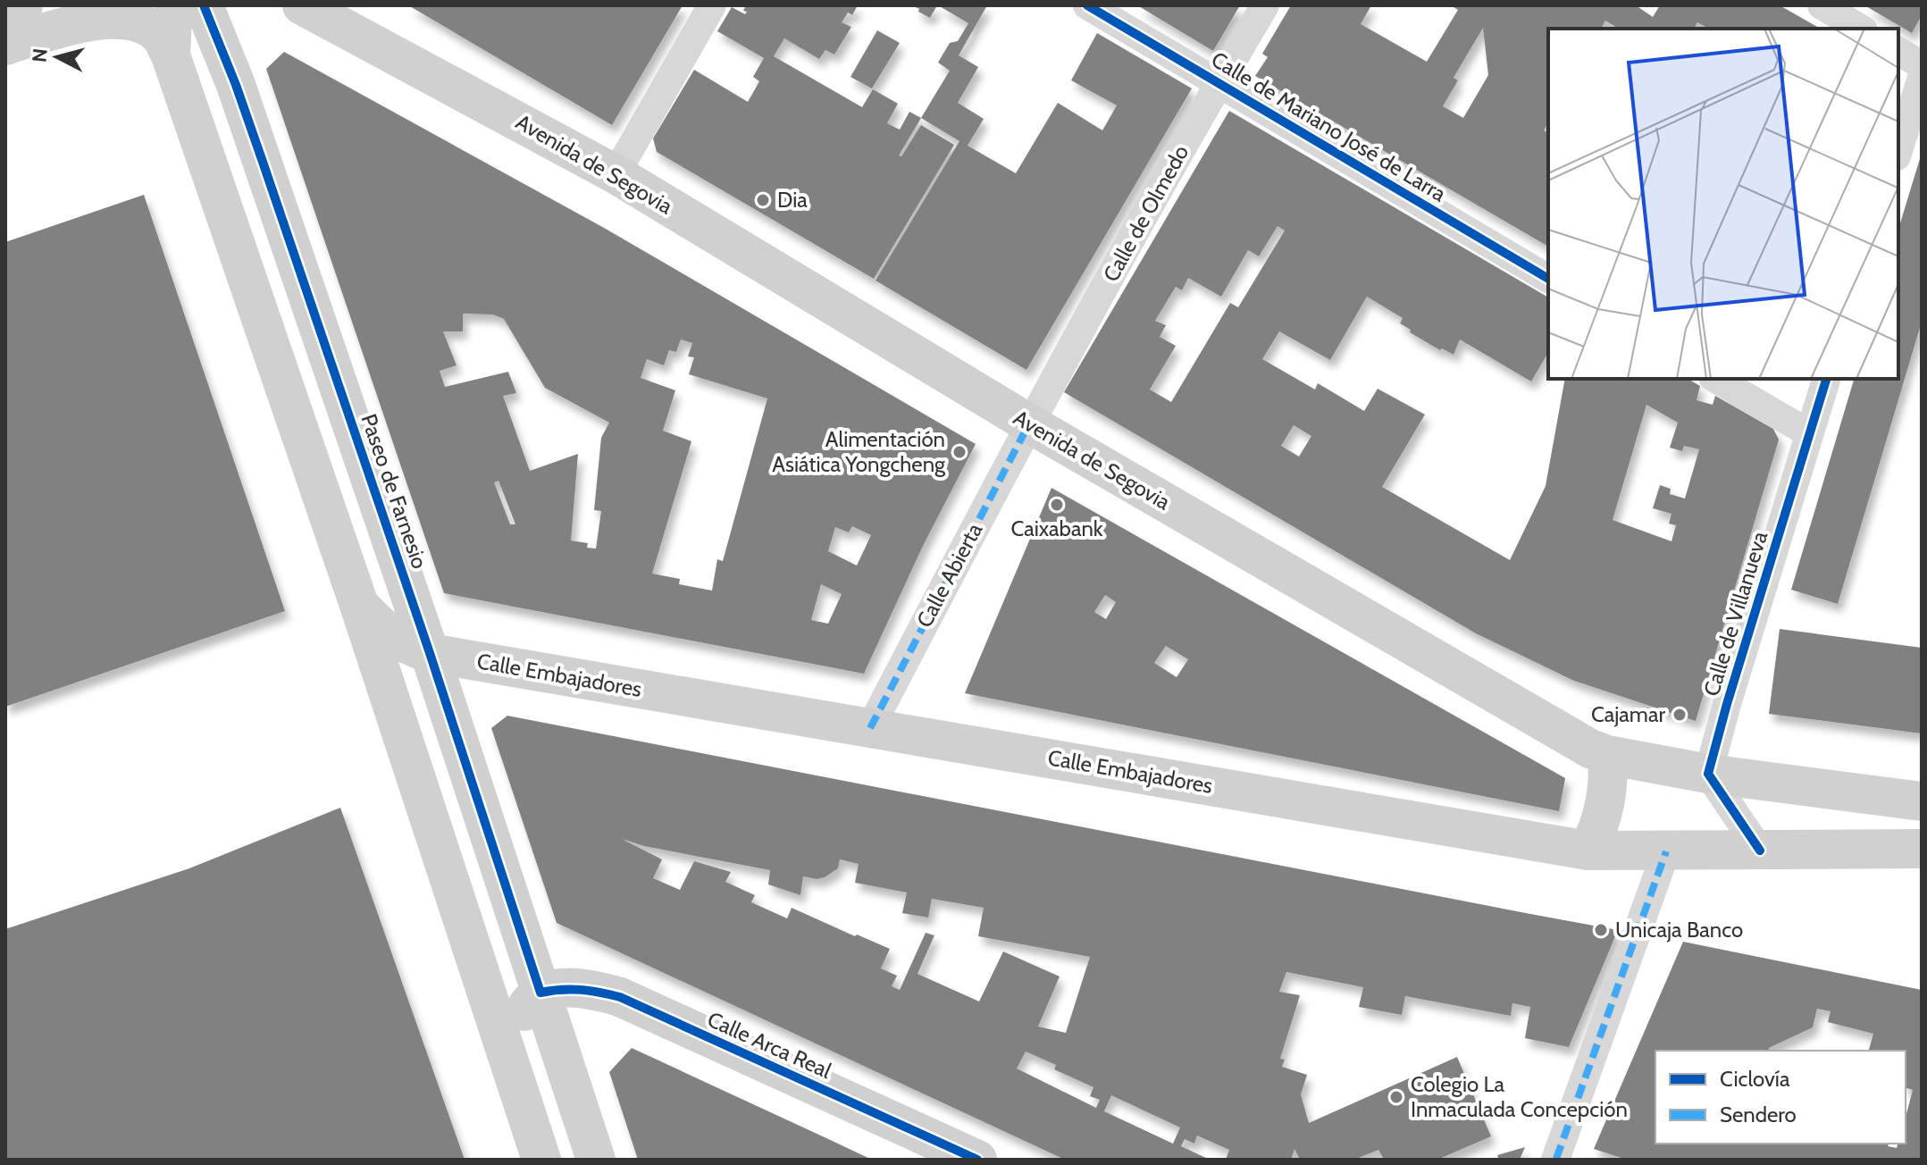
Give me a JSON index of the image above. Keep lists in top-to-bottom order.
{
  "streets": {
    "main road": [
      "Avenida de Segovia",
      "Paseo de Farnesio",
      "Calle Embajadores",
      "Calle Arca Real"
    ],
    "street": [
      "Calle de Mariano José de Larra",
      "Calle de Olmedo",
      "Calle Abierta",
      "Calle de Villanueva"
    ]
  },
  "crossings": [
    ["Calle de Mariano José de Larra", "Calle de Olmedo"],
    ["Avenida de Segovia", "Calle de Olmedo"],
    ["Avenida de Segovia", "Calle Abierta"],
    ["Avenida de Segovia", "Calle de Villanueva"],
    ["Calle de Olmedo", "Calle Abierta"],
    ["Paseo de Farnesio", "Calle Embajadores"],
    ["Paseo de Farnesio", "Calle Arca Real"],
    ["Calle Abierta", "Calle Embajadores"]
  ],
  "places": [
    "Dia",
    "Alimentación Asiática Yongcheng",
    "Caixabank",
    "Cajamar",
    "Unicaja Banco",
    "Colegio La Inmaculada Concepción"
  ],
  "legend": ["Ciclovía", "Sendero"],
  "north": "left"
}
